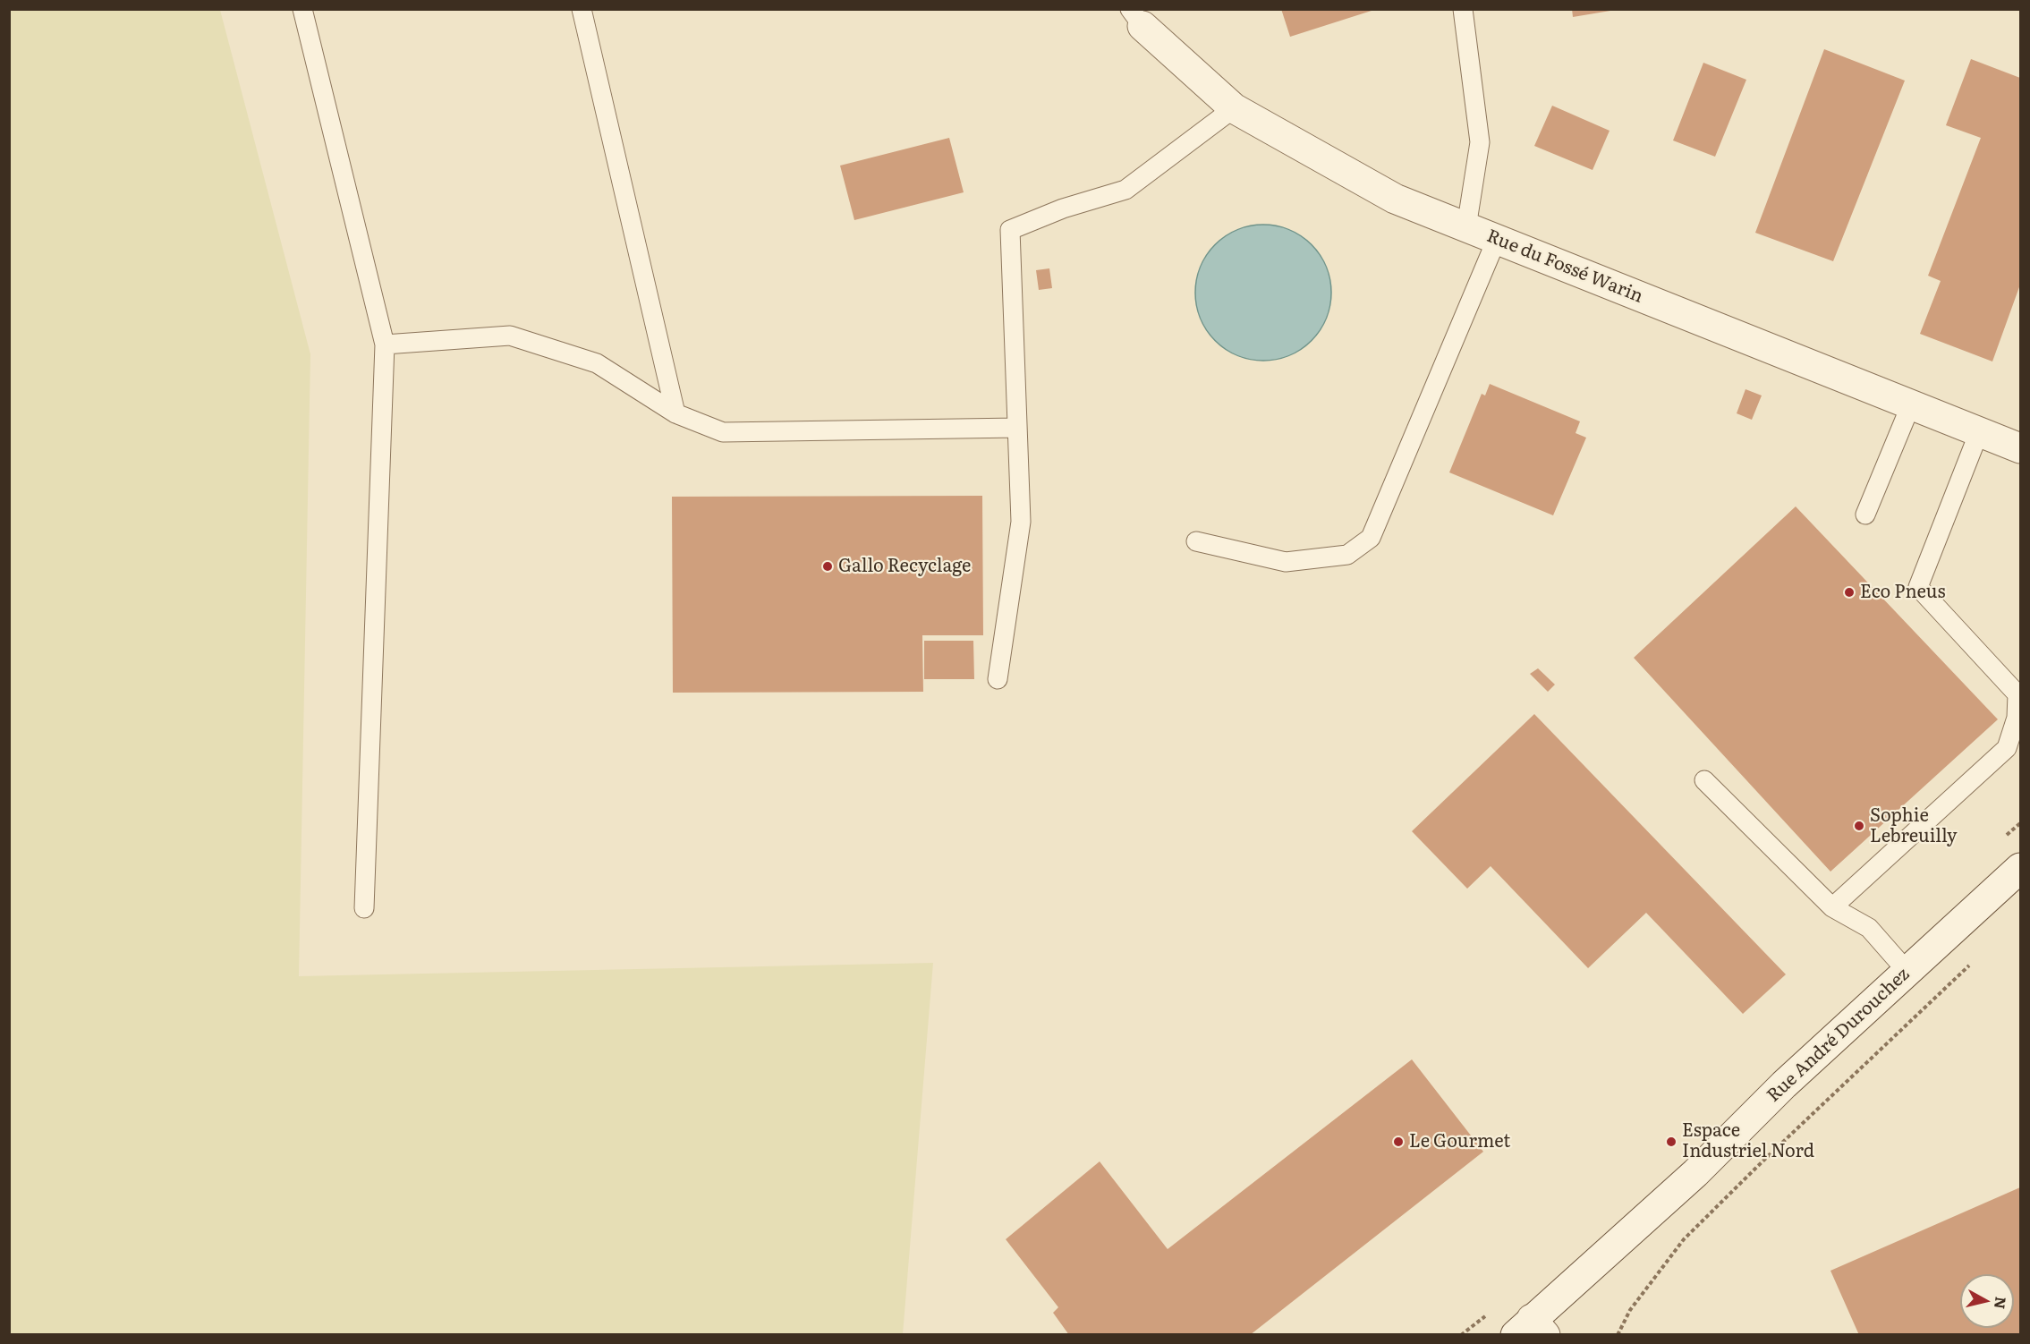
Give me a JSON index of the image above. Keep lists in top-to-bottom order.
{
  "streets": {
    "street": ["Rue du Fossé Warin", "Rue André Durouchez"]
  },
  "places": [
    "Gallo Recyclage",
    "Eco Pneus",
    "Sophie Lebreuilly",
    "Le Gourmet",
    "Espace Industriel Nord"
  ],
  "north": "right"
}
